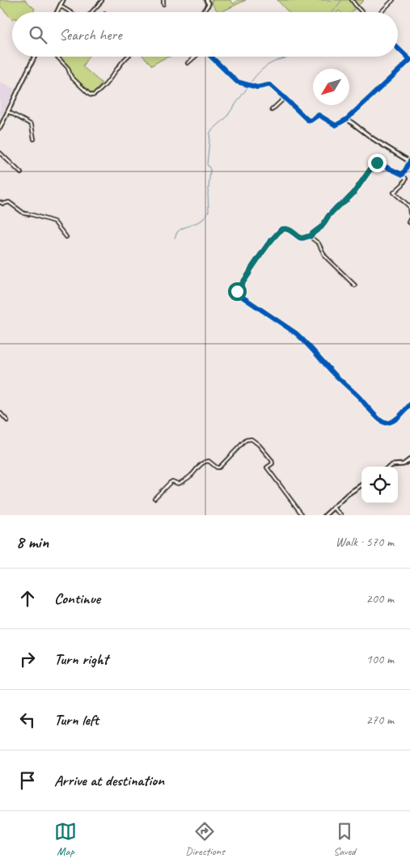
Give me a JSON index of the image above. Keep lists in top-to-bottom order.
{
  "north": "bottom left",
  "page": {
    "search": "Search here",
    "heading": ["8 min", "Walk · 570 m"],
    "list": [
      ["Continue", "200 m"],
      ["Turn right", "100 m"],
      ["Turn left", "270 m"],
      "Arrive at destination"
    ],
    "nav": ["Map", "Directions", "Saved"]
  }
}
